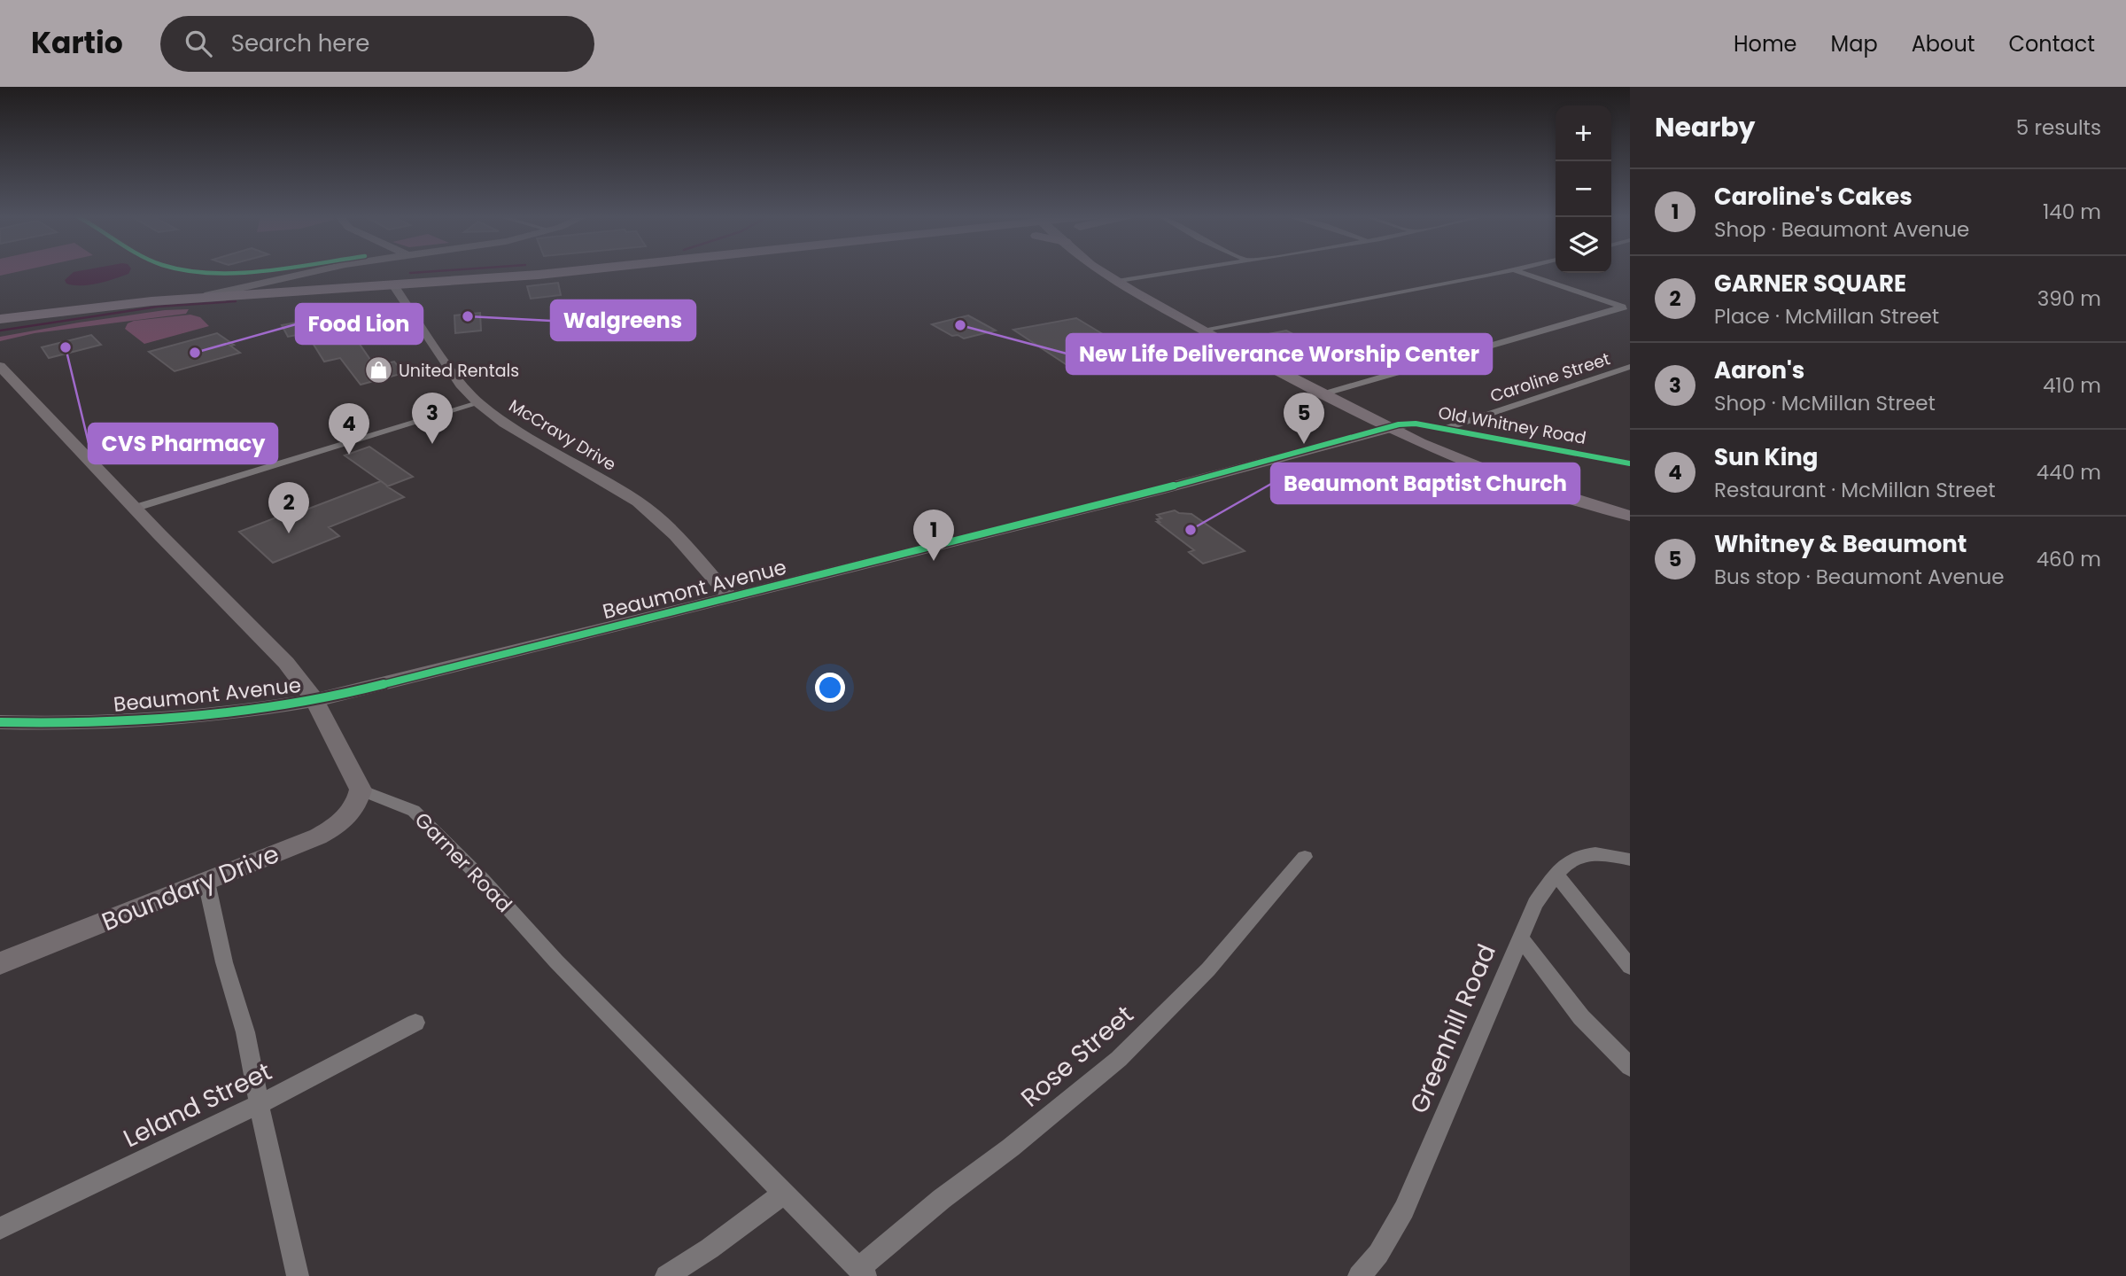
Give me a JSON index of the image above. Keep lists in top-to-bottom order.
{
  "streets": {
    "street": [
      "Caroline Street",
      "Old Whitney Road",
      "McCravy Drive",
      "Beaumont Avenue",
      "Garner Road",
      "Boundary Drive",
      "Greenhill Road",
      "Rose Street",
      "Leland Street"
    ]
  },
  "crossings": [
    ["Caroline Street", "Old Whitney Road"],
    ["Old Whitney Road", "Beaumont Avenue"],
    ["McCravy Drive", "Beaumont Avenue"],
    ["Garner Road", "Boundary Drive"],
    ["Garner Road", "Rose Street"]
  ],
  "places": {
    "other": [
      "Walgreens",
      "New Life Deliverance Worship Center",
      "CVS Pharmacy",
      "Food Lion",
      "Beaumont Baptist Church"
    ],
    "shop": ["United Rentals"]
  },
  "page": {
    "header": "Kartio",
    "search": "Search here",
    "nav": [
      "Home",
      "Map",
      "About",
      "Contact"
    ],
    "heading": ["Nearby", "5 results"],
    "map_buttons": ["+", "−"],
    "list": [
      {
        "mark": "1",
        "name": "Caroline's Cakes",
        "note": "Shop · Beaumont Avenue",
        "value": "140 m"
      },
      {
        "mark": "2",
        "name": "GARNER SQUARE",
        "note": "Place · McMillan Street",
        "value": "390 m"
      },
      {
        "mark": "3",
        "name": "Aaron's",
        "note": "Shop · McMillan Street",
        "value": "410 m"
      },
      {
        "mark": "4",
        "name": "Sun King",
        "note": "Restaurant · McMillan Street",
        "value": "440 m"
      },
      {
        "mark": "5",
        "name": "Whitney & Beaumont",
        "note": "Bus stop · Beaumont Avenue",
        "value": "460 m"
      }
    ],
    "pins": [
      "3",
      "5",
      "4",
      "2",
      "1"
    ]
  }
}
